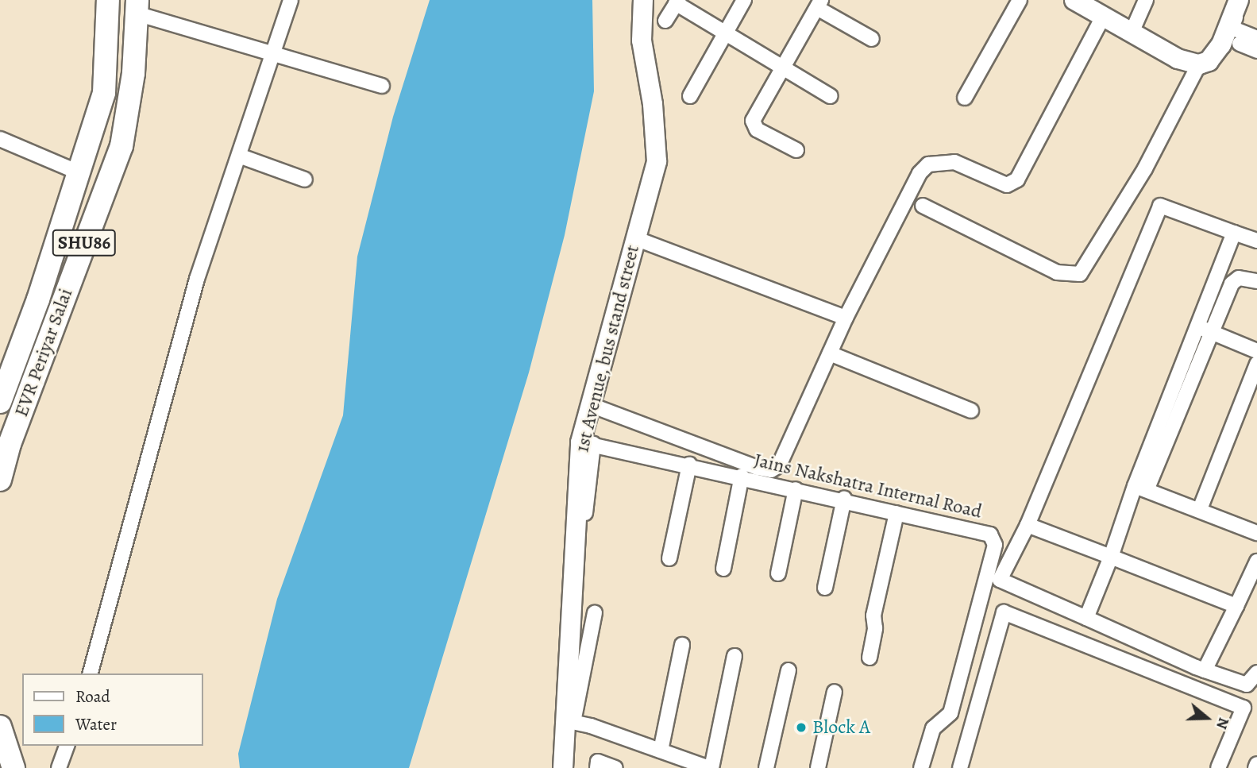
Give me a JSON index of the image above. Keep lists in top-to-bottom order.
{
  "streets": {
    "main road": ["SHU86", "EVR Periyar Salai"],
    "street": ["1st Avenue, bus stand street", "Jains Nakshatra Internal Road"]
  },
  "crossings": [
    ["1st Avenue, bus stand street", "Jains Nakshatra Internal Road"]
  ],
  "places": ["Block A"],
  "legend": ["Road", "Water"],
  "north": "right"
}
